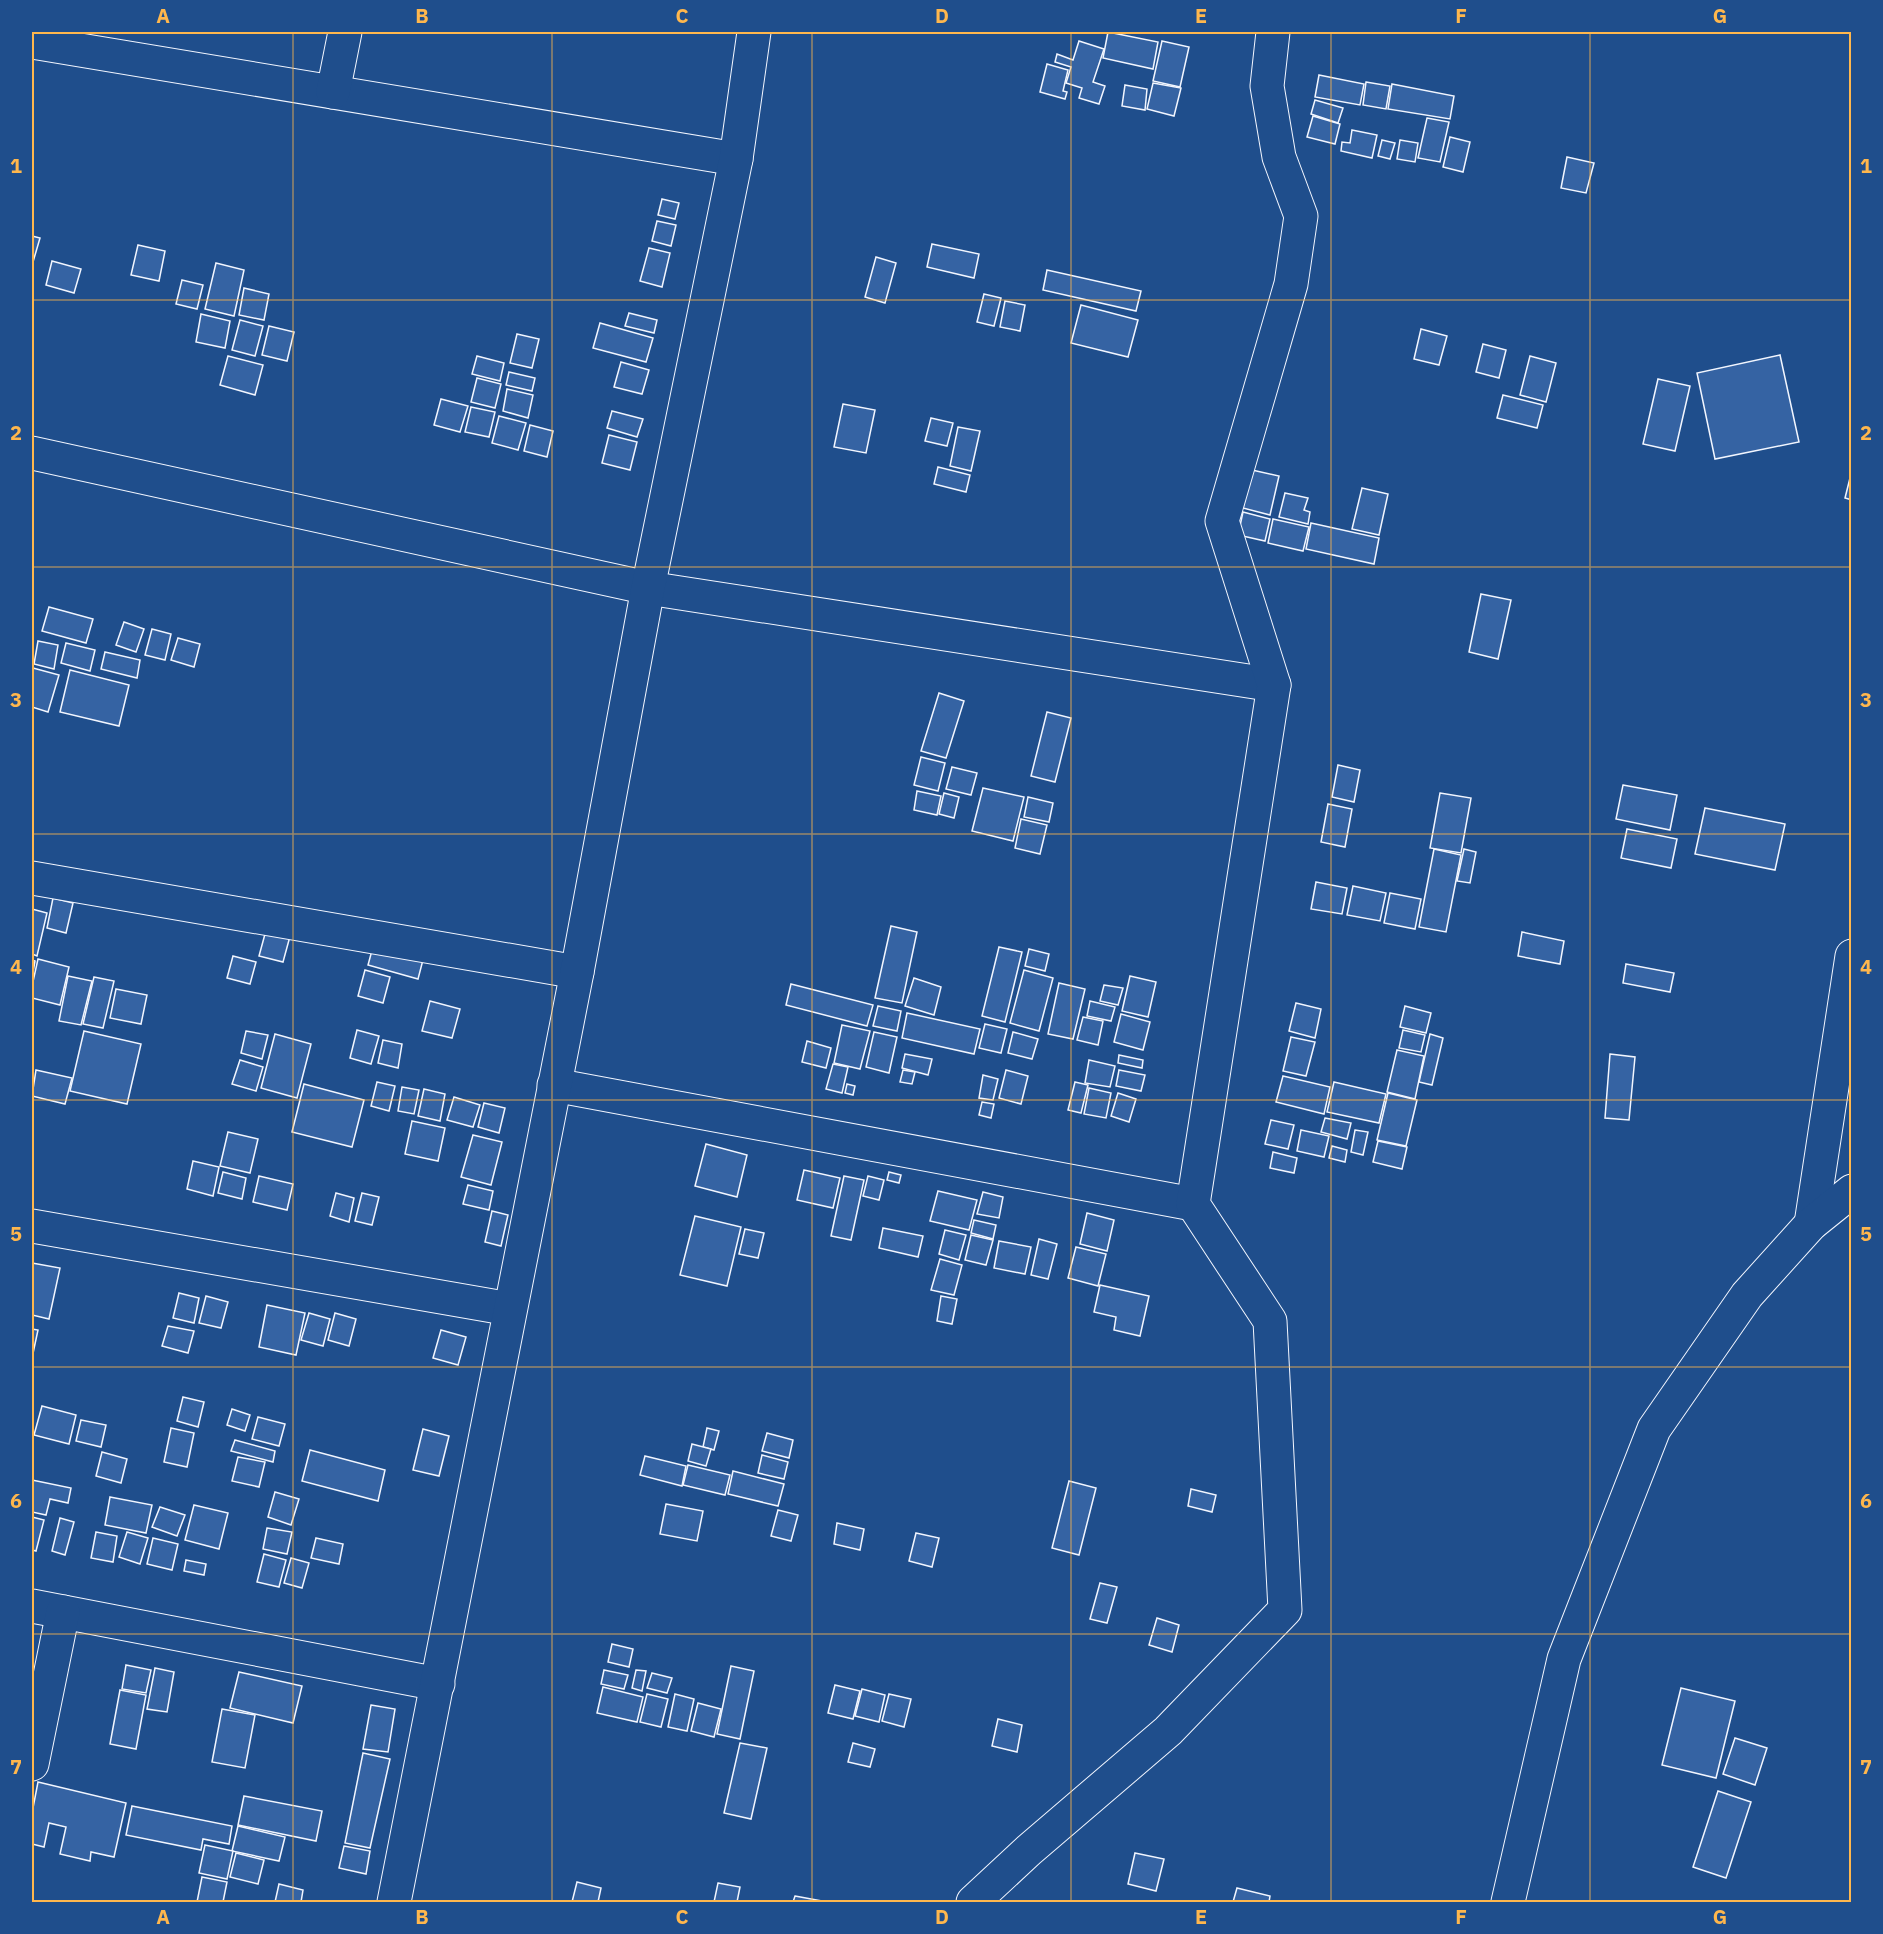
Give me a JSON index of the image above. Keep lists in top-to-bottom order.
{
  "grid": {
    "columns": [
      "A",
      "B",
      "C",
      "D",
      "E",
      "F",
      "G"
    ],
    "rows": [
      "1",
      "2",
      "3",
      "4",
      "5",
      "6",
      "7"
    ]
  }
}
